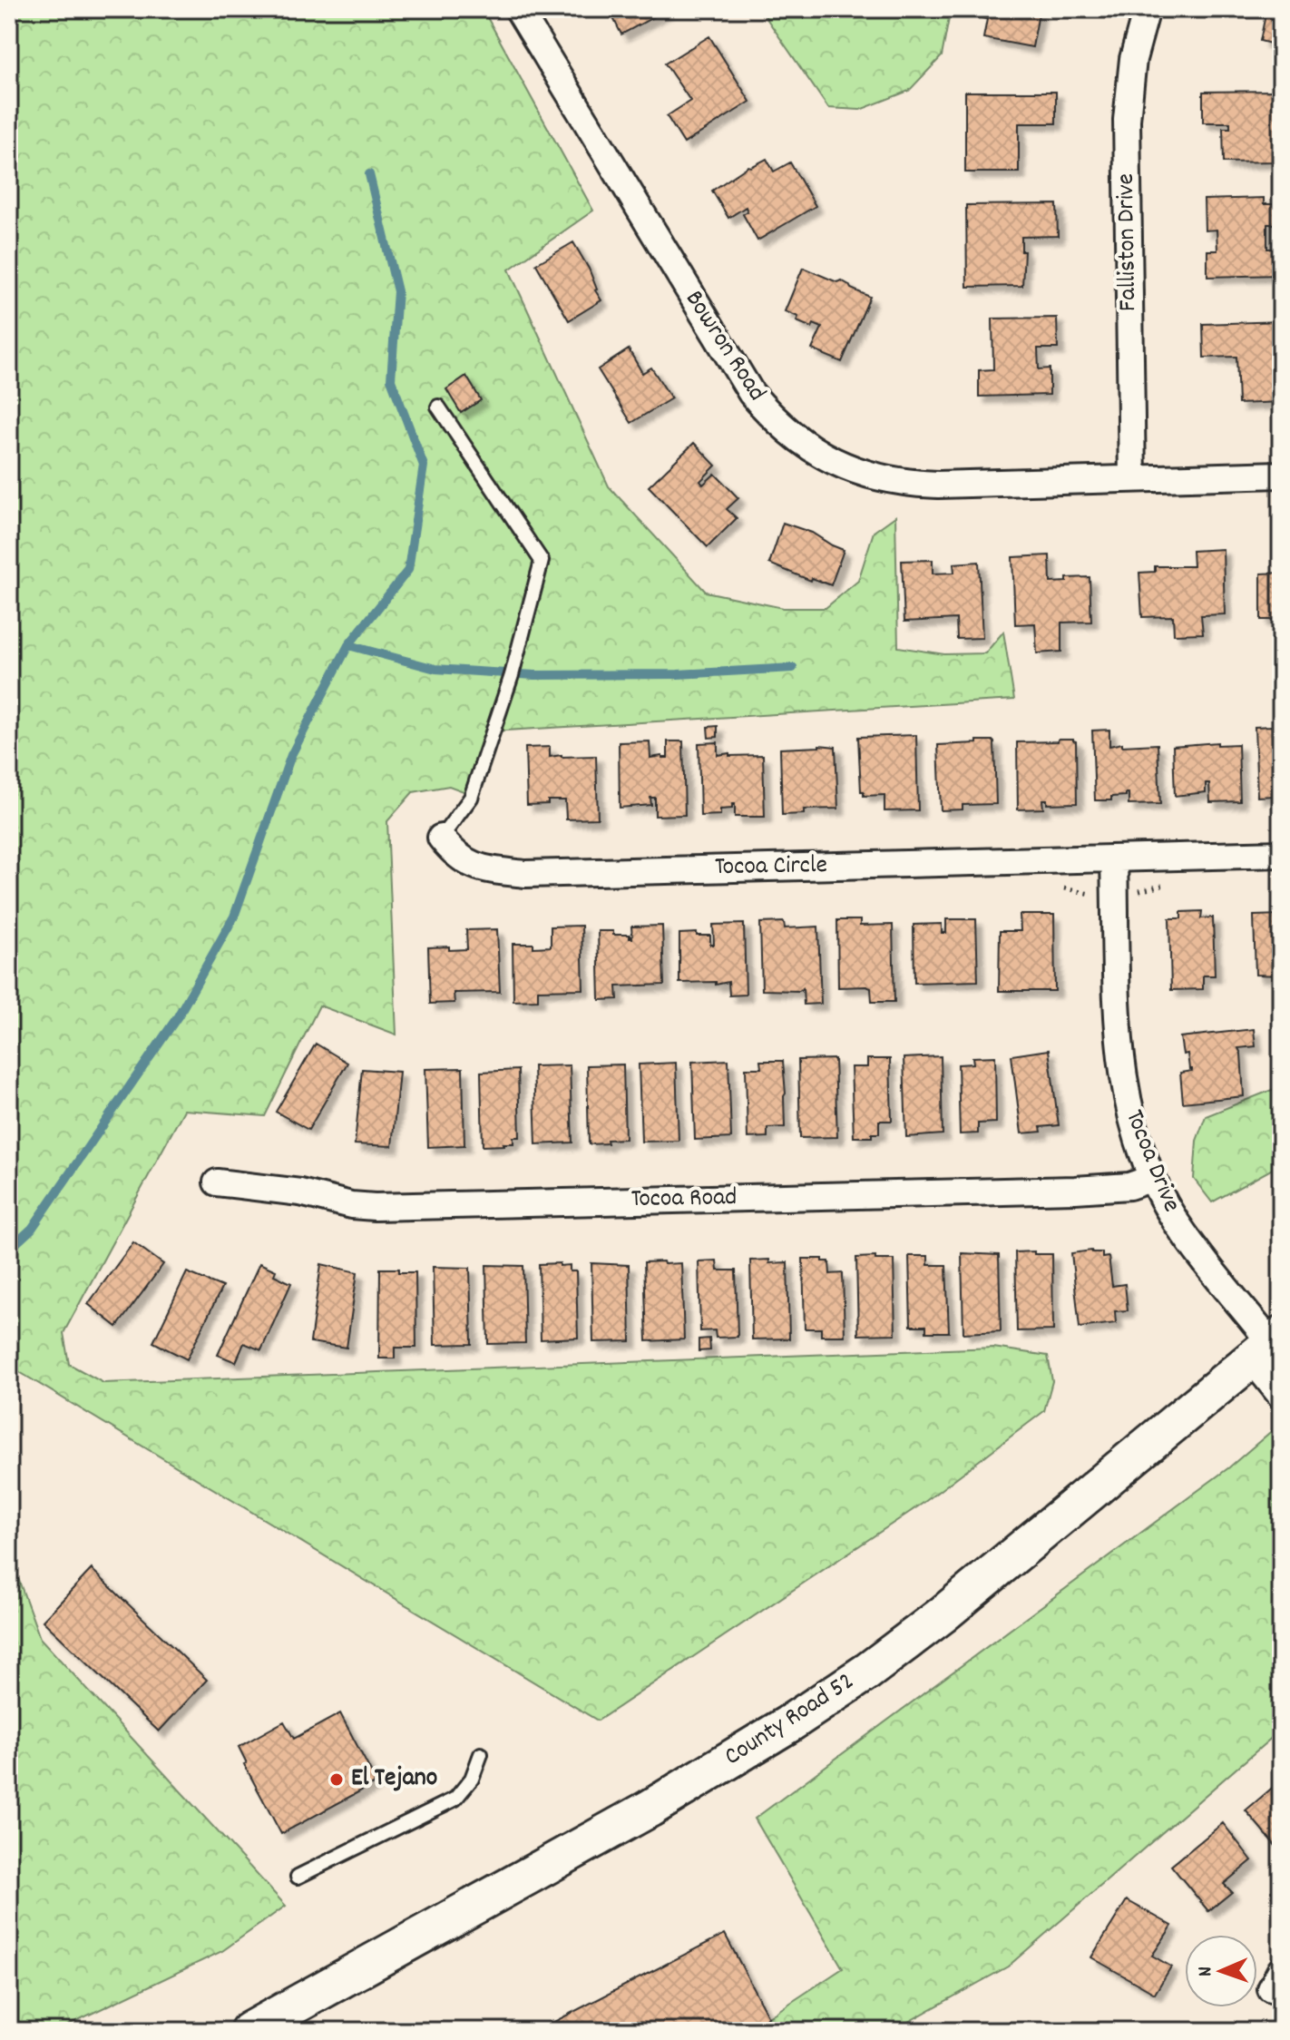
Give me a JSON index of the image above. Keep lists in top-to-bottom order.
{
  "streets": {
    "main road": ["County Road 52"],
    "street": [
      "Falliston Drive",
      "Bowron Road",
      "Tocoa Circle",
      "Tocoa Drive",
      "Tocoa Road"
    ]
  },
  "crossings": [
    ["Falliston Drive", "Bowron Road"],
    ["Tocoa Circle", "Tocoa Drive"],
    ["Tocoa Drive", "Tocoa Road"],
    ["Tocoa Drive", "County Road 52"]
  ],
  "places": ["El Tejano"],
  "north": "left"
}
